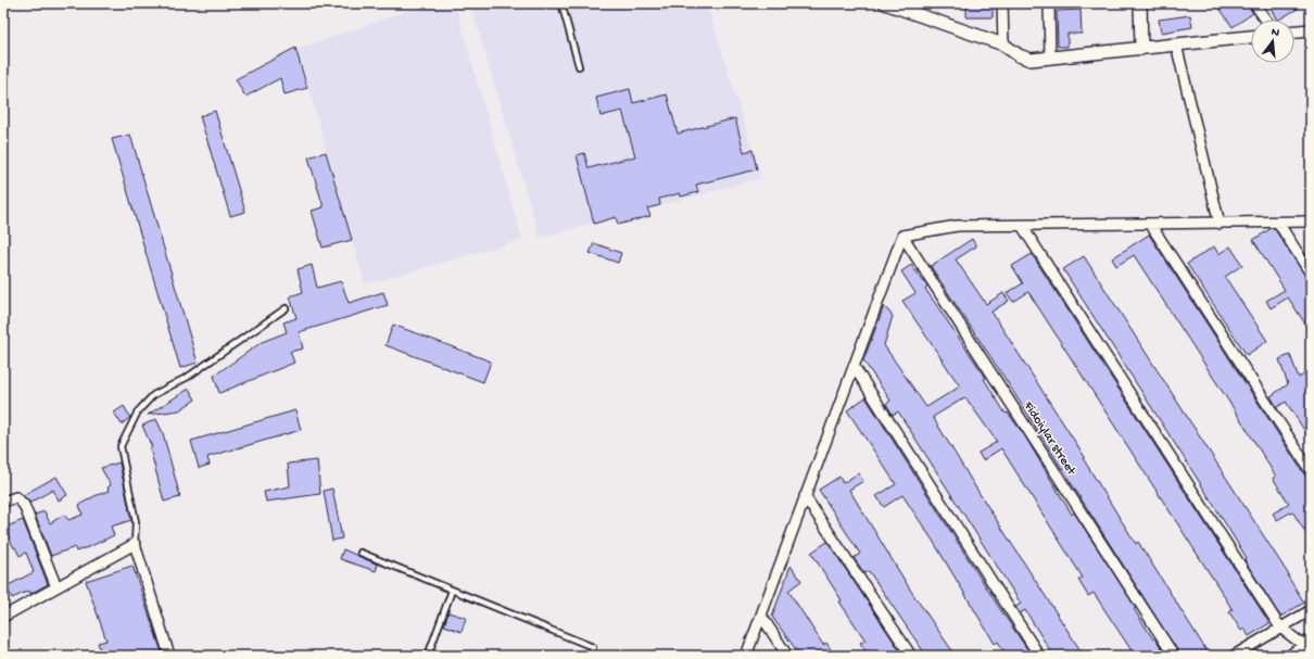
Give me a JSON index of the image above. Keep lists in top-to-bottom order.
{
  "streets": {
    "street": ["Fidoiylar street"]
  },
  "north": "top"
}
